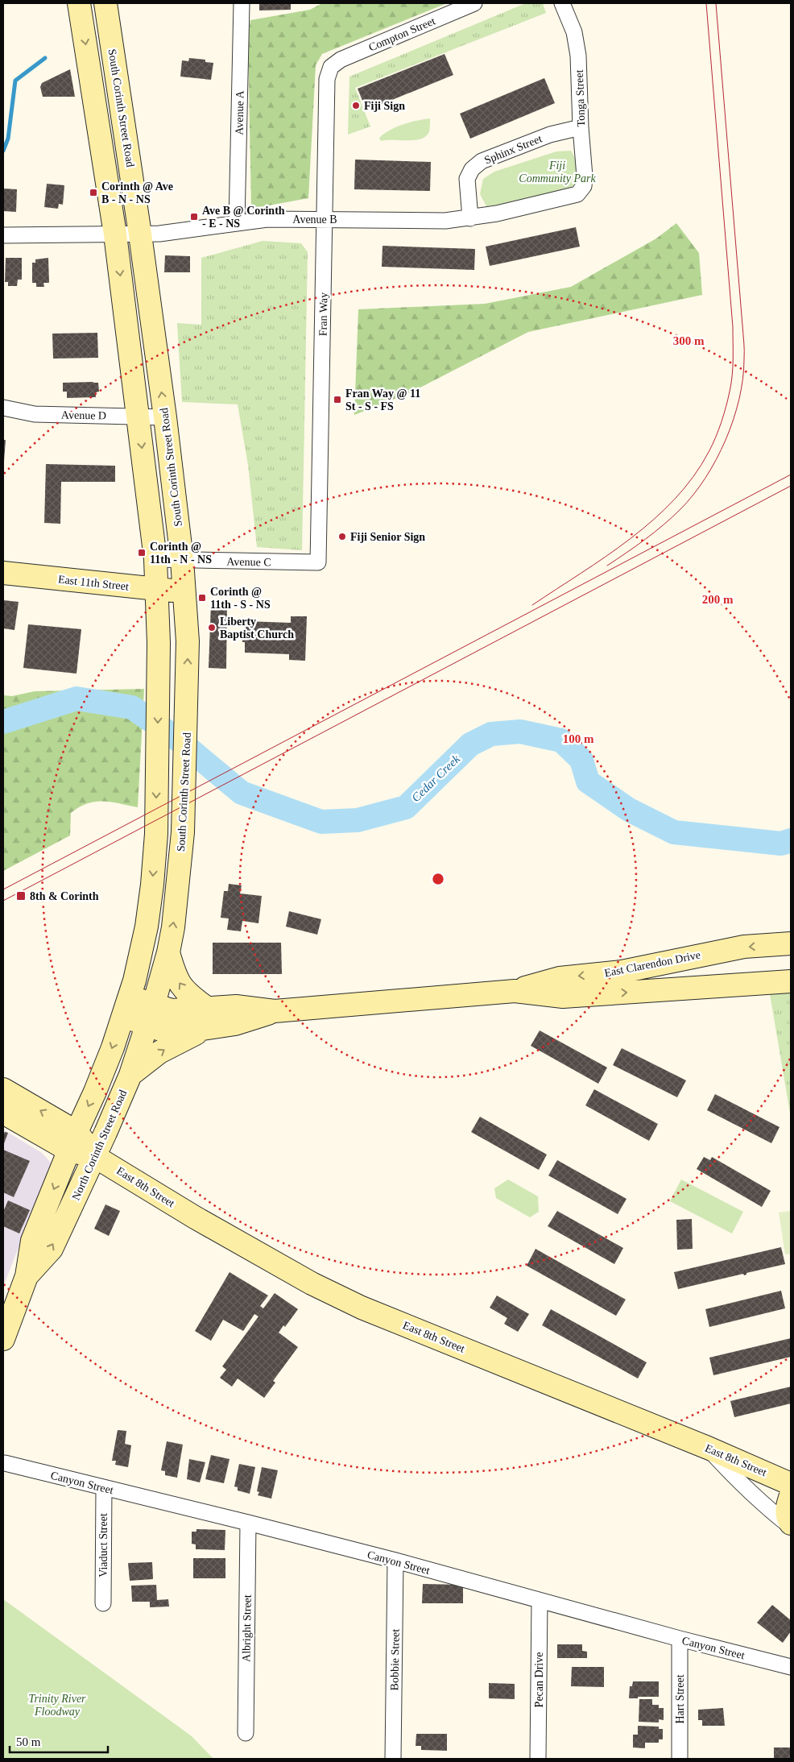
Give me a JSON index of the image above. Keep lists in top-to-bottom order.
{
  "streets": {
    "main road": [
      "South Corinth Street Road",
      "East 11th Street",
      "East Clarendon Drive",
      "North Corinth Street Road",
      "East 8th Street"
    ],
    "street": [
      "Compton Street",
      "Tonga Street",
      "Avenue A",
      "Sphinx Street",
      "Avenue B",
      "Fran Way",
      "Avenue D",
      "Avenue C",
      "Canyon Street",
      "Viaduct Street",
      "Albright Street",
      "Bobbie Street",
      "Pecan Drive",
      "Hart Street"
    ]
  },
  "crossings": [
    ["Compton Street", "Fran Way"],
    ["Tonga Street", "Sphinx Street"],
    ["Tonga Street", "Avenue B"],
    ["South Corinth Street Road", "Avenue B"],
    ["South Corinth Street Road", "Avenue D"],
    ["South Corinth Street Road", "Avenue C"],
    ["South Corinth Street Road", "East 11th Street"],
    ["South Corinth Street Road", "East Clarendon Drive"],
    ["South Corinth Street Road", "North Corinth Street Road"],
    ["Avenue A", "Avenue B"],
    ["Sphinx Street", "Avenue B"],
    ["Avenue B", "Fran Way"],
    ["Fran Way", "Avenue C"],
    ["East Clarendon Drive", "North Corinth Street Road"],
    ["North Corinth Street Road", "East 8th Street"],
    ["Canyon Street", "Viaduct Street"],
    ["Canyon Street", "Albright Street"],
    ["Canyon Street", "Bobbie Street"],
    ["Canyon Street", "Pecan Drive"],
    ["Canyon Street", "Hart Street"]
  ],
  "water": ["Cedar Creek"],
  "parks": ["Fiji Community Park", "Trinity River Floodway"],
  "places": {
    "other": ["Fiji Sign", "Fiji Senior Sign", "Liberty Baptist Church"],
    "transit": [
      "Corinth @ Ave B - N - NS",
      "Ave B @ Corinth - E - NS",
      "Fran Way @ 11 St - S - FS",
      "Corinth @ 11th - N - NS",
      "Corinth @ 11th - S - NS",
      "8th & Corinth"
    ]
  },
  "scale_bar": "50 m",
  "rings": ["300 m", "200 m", "100 m"]
}
